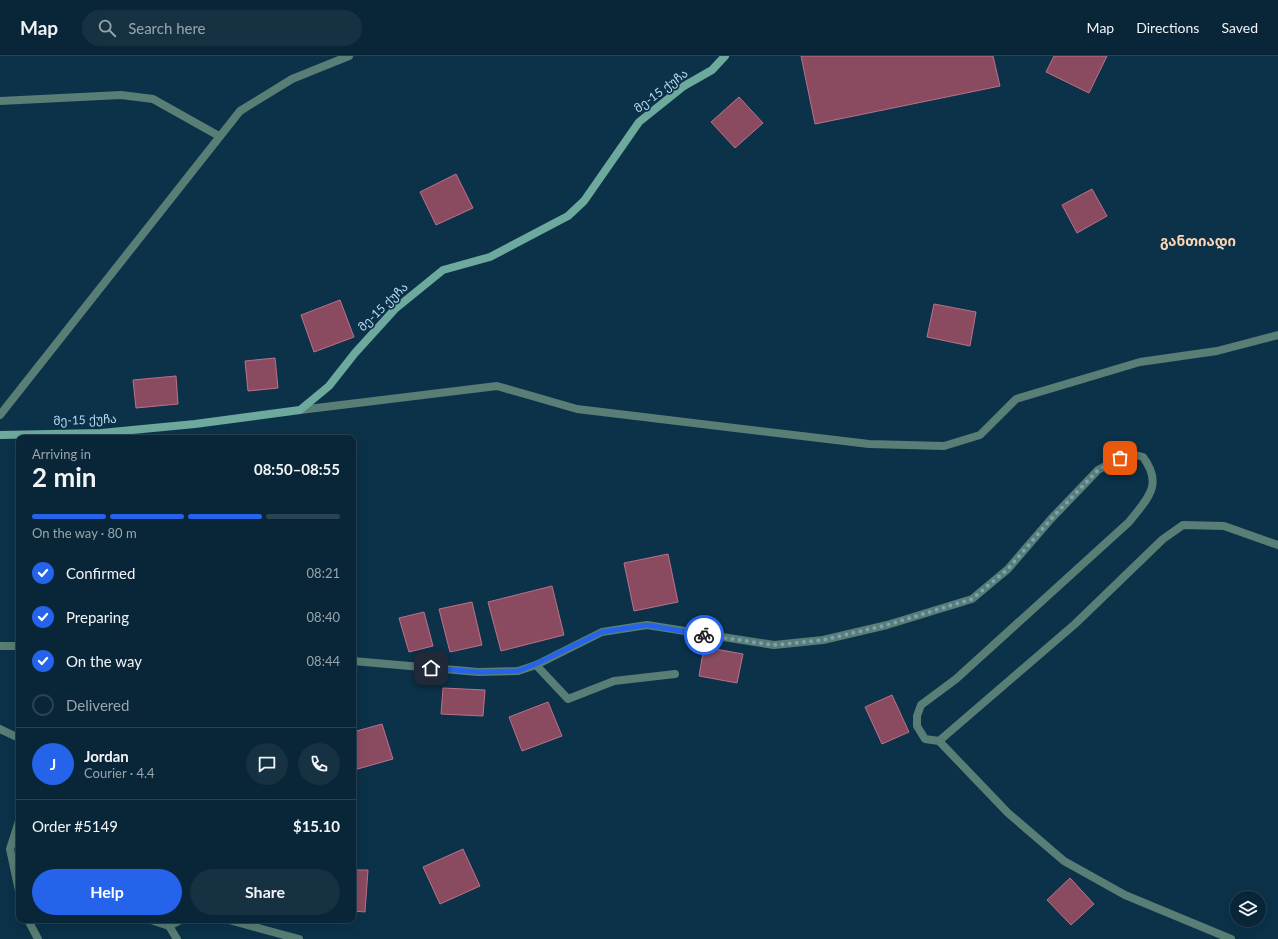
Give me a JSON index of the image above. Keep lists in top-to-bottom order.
{
  "streets": {
    "street": ["მე-15 ქუჩა"]
  },
  "districts": ["განთიადი"],
  "page": {
    "header": "Map",
    "search": "Search here",
    "nav": ["Map", "Directions", "Saved"],
    "heading": ["2 min", "Arriving in", "08:50–08:55"],
    "panel": [
      "Jordan",
      "Courier · 4.4",
      "Order #5149",
      "$15.10"
    ],
    "bar": "On the way · 80 m",
    "list": [
      ["Confirmed", "08:21"],
      ["Preparing", "08:40"],
      ["On the way", "08:44"],
      "Delivered"
    ],
    "round": "J",
    "buttons": ["Help", "Share"]
  }
}
